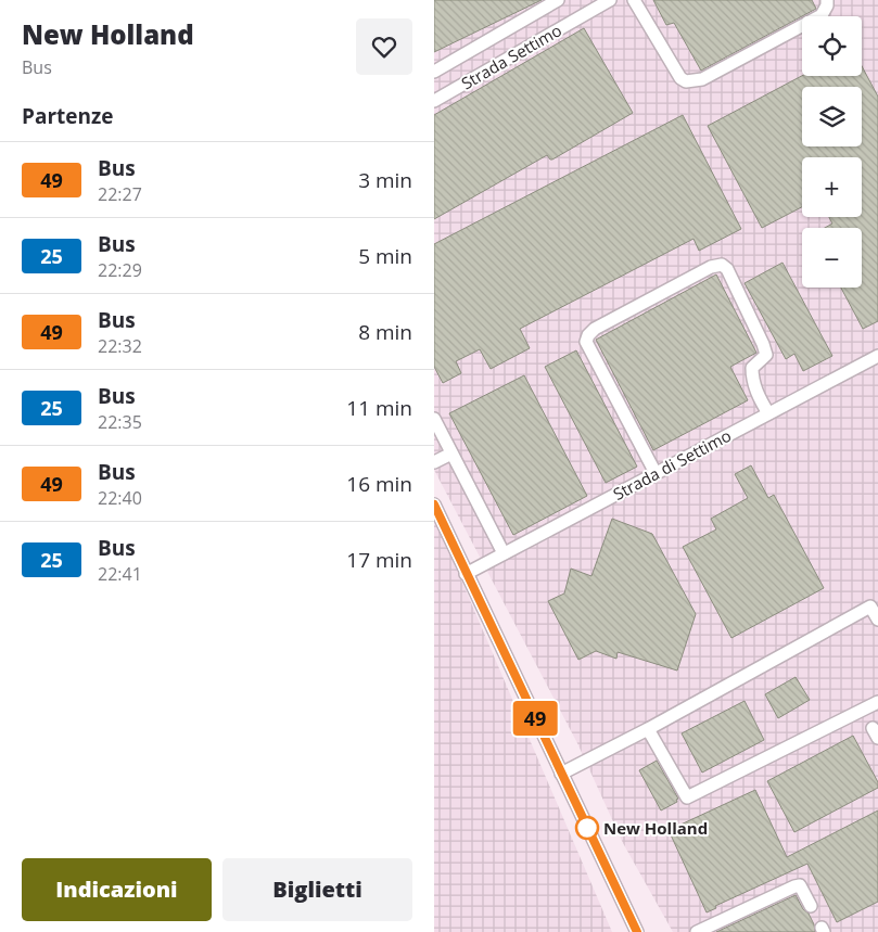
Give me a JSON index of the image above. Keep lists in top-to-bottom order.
{
  "streets": {
    "street": ["Strada Settimo", "Strada di Settimo"]
  },
  "places": ["New Holland"],
  "lines": ["bus line 49"],
  "page": {
    "heading": [
      ["New Holland", "Bus"],
      "Partenze"
    ],
    "on_map": "49",
    "map_buttons": ["+", "−"],
    "list": [
      {
        "mark": "49",
        "name": "Bus",
        "note": "22:27",
        "value": "3 min"
      },
      {
        "mark": "25",
        "name": "Bus",
        "note": "22:29",
        "value": "5 min"
      },
      {
        "mark": "49",
        "name": "Bus",
        "note": "22:32",
        "value": "8 min"
      },
      {
        "mark": "25",
        "name": "Bus",
        "note": "22:35",
        "value": "11 min"
      },
      {
        "mark": "49",
        "name": "Bus",
        "note": "22:40",
        "value": "16 min"
      },
      {
        "mark": "25",
        "name": "Bus",
        "note": "22:41",
        "value": "17 min"
      }
    ],
    "buttons": ["Indicazioni", "Biglietti"]
  }
}
